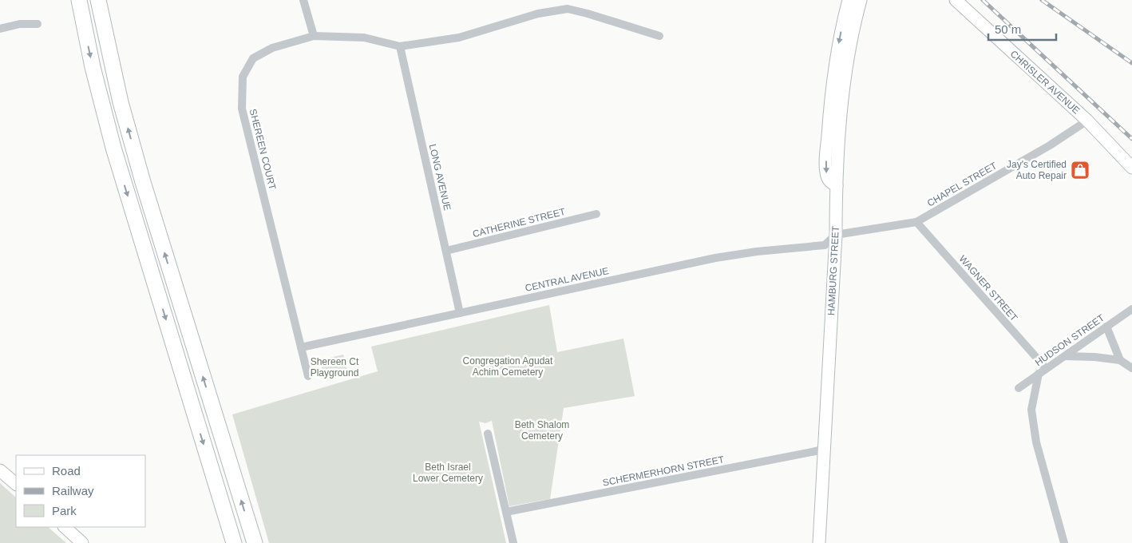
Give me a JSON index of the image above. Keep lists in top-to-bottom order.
{
  "streets": {
    "main road": ["CHRISLER AVENUE", "HAMBURG STREET"],
    "street": [
      "SHEREEN COURT",
      "LONG AVENUE",
      "CHAPEL STREET",
      "CATHERINE STREET",
      "CENTRAL AVENUE",
      "WAGNER STREET",
      "HUDSON STREET",
      "SCHERMERHORN STREET"
    ]
  },
  "crossings": [
    ["CHRISLER AVENUE", "CHAPEL STREET"],
    ["SHEREEN COURT", "LONG AVENUE"],
    ["SHEREEN COURT", "CENTRAL AVENUE"],
    ["LONG AVENUE", "CATHERINE STREET"],
    ["LONG AVENUE", "CENTRAL AVENUE"],
    ["CHAPEL STREET", "HAMBURG STREET"],
    ["CHAPEL STREET", "CENTRAL AVENUE"],
    ["CHAPEL STREET", "WAGNER STREET"],
    ["HAMBURG STREET", "CENTRAL AVENUE"],
    ["HAMBURG STREET", "SCHERMERHORN STREET"],
    ["WAGNER STREET", "HUDSON STREET"]
  ],
  "parks": [
    "Congregation Agudat Achim Cemetery",
    "Shereen Ct Playground",
    "Beth Shalom Cemetery",
    "Beth Israel Lower Cemetery"
  ],
  "places": {
    "shop": ["Jay's Certified Auto Repair"]
  },
  "legend": ["Road", "Railway", "Park"],
  "scale_bar": "50 m"
}
